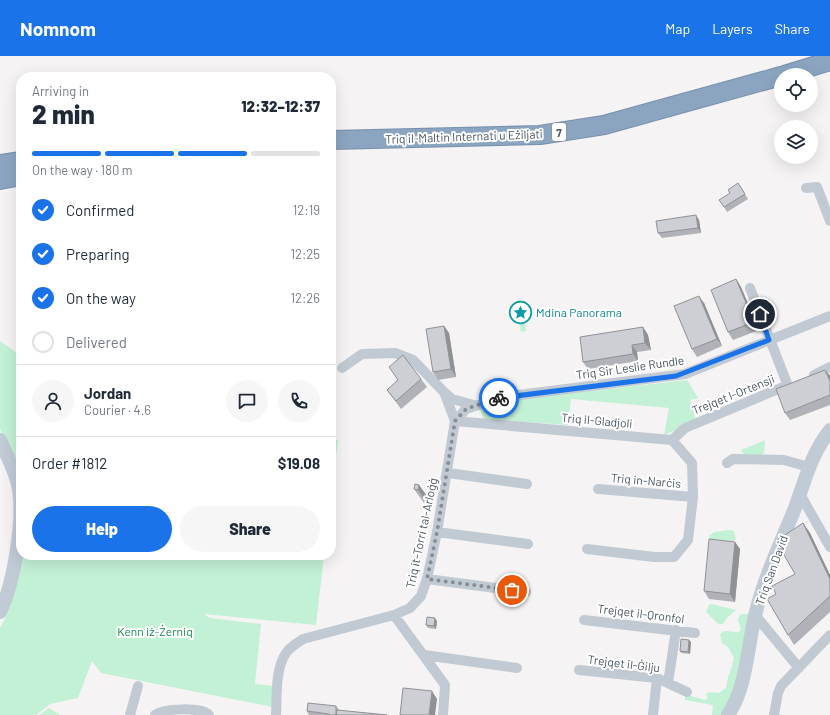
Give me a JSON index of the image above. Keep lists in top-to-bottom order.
{
  "streets": {
    "highway": ["7", "Triq il-Maltin Internati u Eżiljati"],
    "street": [
      "Triq Sir Leslie Rundle",
      "Trejqet l-Ortensji",
      "Triq il-Gladjoli",
      "Triq in-Narċis",
      "Triq it-Torri tal-Arloġġ",
      "Triq San David",
      "Trejqet il-Qronfol",
      "Trejqet il-Ġilju"
    ]
  },
  "crossings": [
    ["Triq Sir Leslie Rundle", "Triq il-Gladjoli"],
    ["Triq Sir Leslie Rundle", "Triq it-Torri tal-Arloġġ"],
    ["Trejqet l-Ortensji", "Triq il-Gladjoli"],
    ["Triq il-Gladjoli", "Triq it-Torri tal-Arloġġ"]
  ],
  "parks": ["Kenn iż-Żerniq"],
  "places": {
    "place": ["Mdina Panorama"]
  },
  "page": {
    "header": "Nomnom",
    "nav": ["Map", "Layers", "Share"],
    "heading": ["2 min", "Arriving in", "12:32–12:37"],
    "panel": [
      "Jordan",
      "Courier · 4.6",
      "Order #1812",
      "$19.08"
    ],
    "bar": "On the way · 180 m",
    "list": [
      ["Confirmed", "12:19"],
      ["Preparing", "12:25"],
      ["On the way", "12:26"],
      "Delivered"
    ],
    "buttons": ["Help", "Share"]
  }
}
